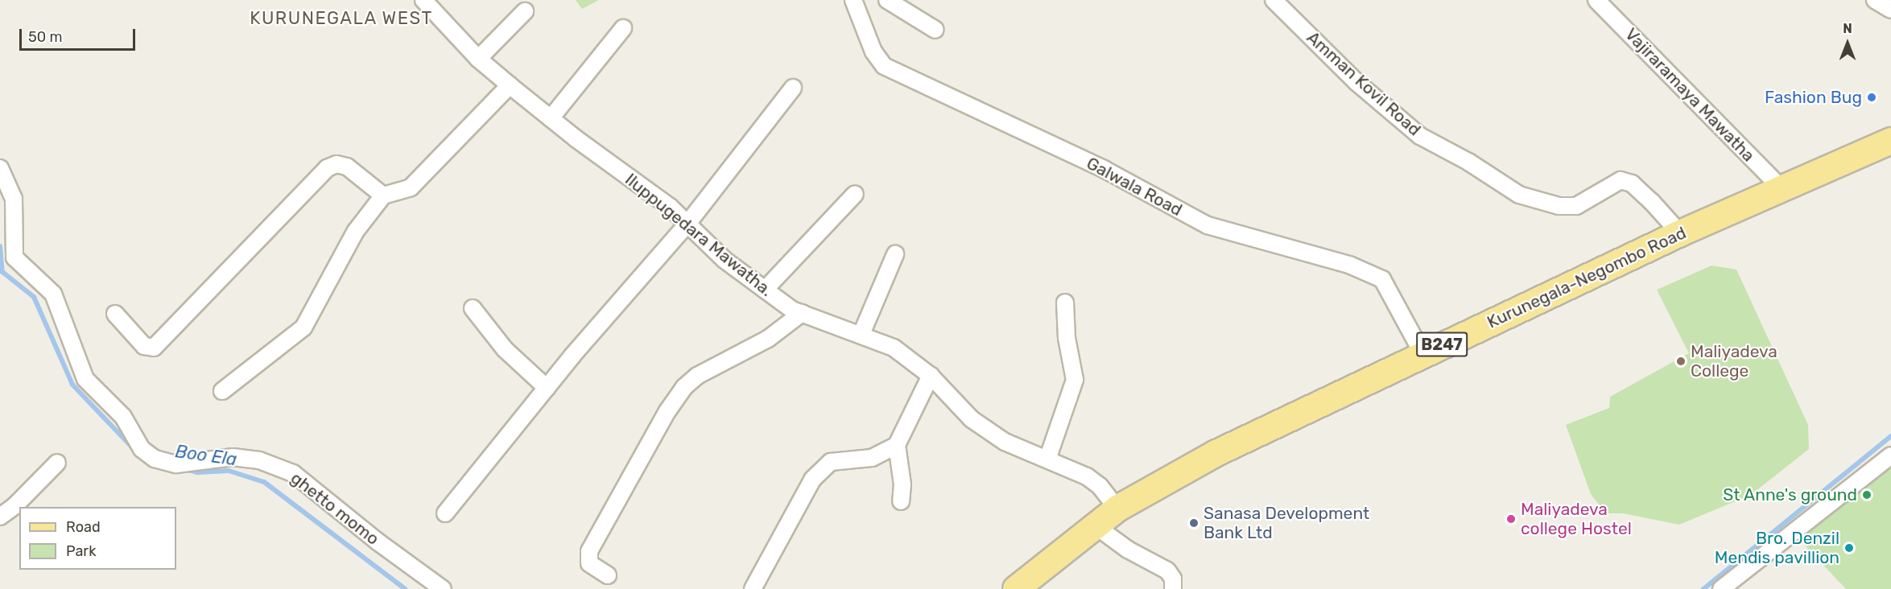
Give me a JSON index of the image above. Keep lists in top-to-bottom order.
{
  "streets": {
    "main road": ["Kurunegala-Negombo Road", "B247"],
    "street": [
      "Amman Kovil Road",
      "Vajiraramaya Mawatha",
      "Galwala Road",
      "Iluppugedara Mawatha.",
      "ghetto momo"
    ]
  },
  "crossings": [
    ["Amman Kovil Road", "Kurunegala-Negombo Road"],
    ["Vajiraramaya Mawatha", "Kurunegala-Negombo Road"],
    ["Galwala Road", "Kurunegala-Negombo Road"],
    ["Iluppugedara Mawatha.", "Kurunegala-Negombo Road"]
  ],
  "districts": ["KURUNEGALA WEST"],
  "water": ["Boo Ela"],
  "places": [
    "Fashion Bug",
    "Maliyadeva College",
    "St Anne's ground",
    "Maliyadeva college Hostel",
    "Sanasa Development Bank Ltd",
    "Bro. Denzil Mendis pavillion"
  ],
  "legend": ["Road", "Park"],
  "scale_bar": "50 m",
  "north": "top"
}
